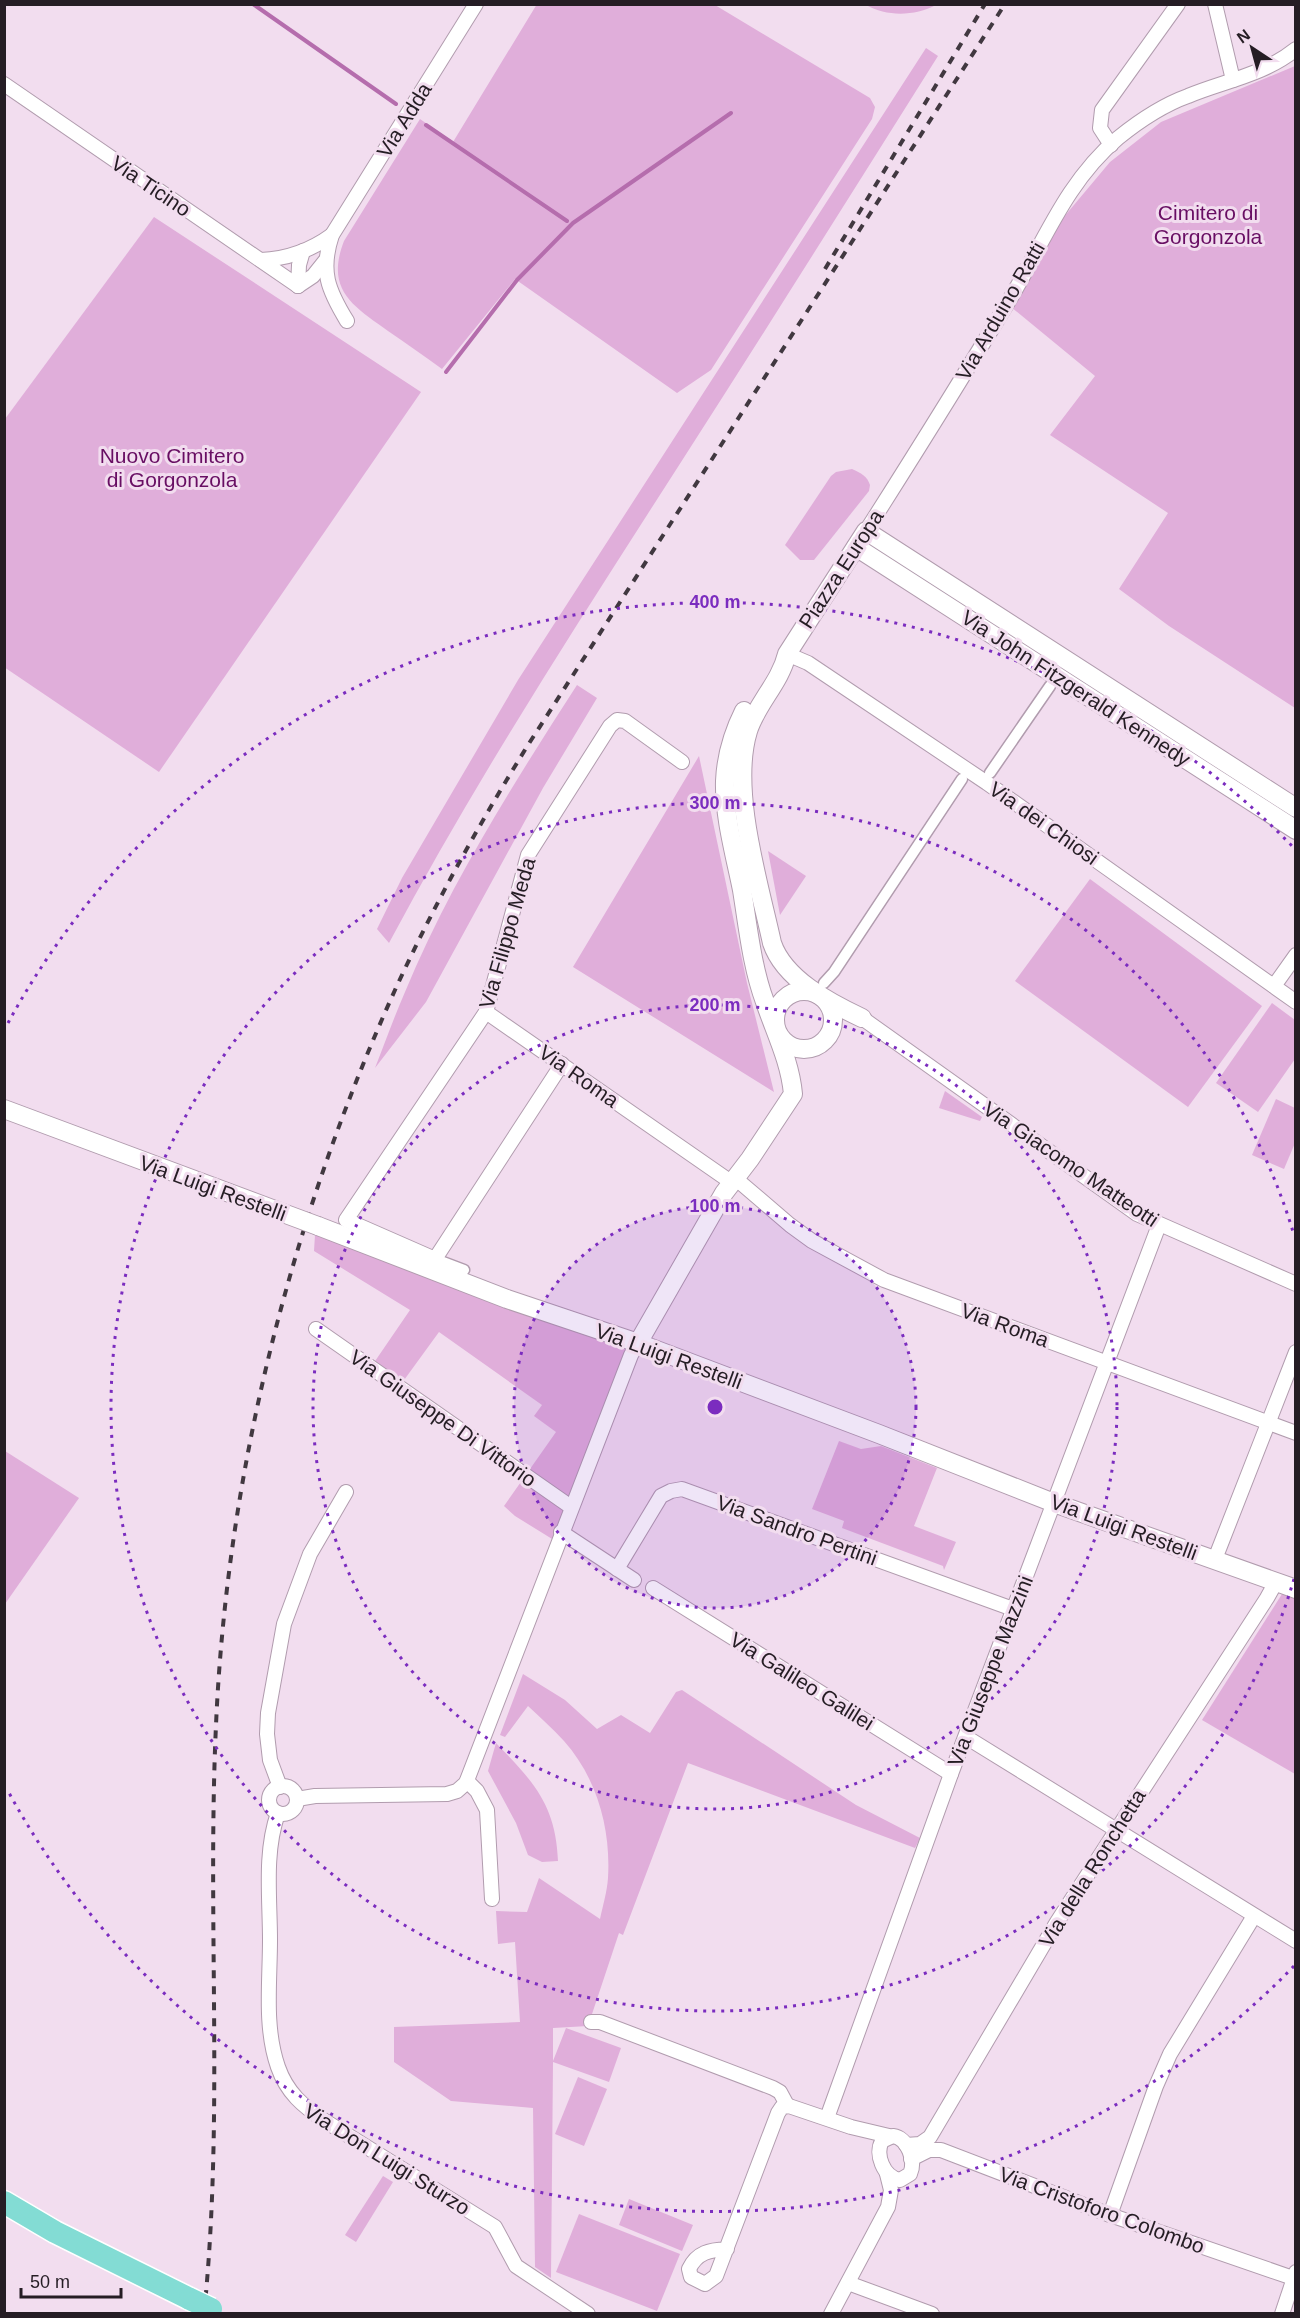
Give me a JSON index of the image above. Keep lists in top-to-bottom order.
{
  "streets": {
    "street": [
      "Via Adda",
      "Via Ticino",
      "Via Arduino Ratti",
      "Piazza Europa",
      "Via John Fitzgerald Kennedy",
      "Via dei Chiosi",
      "Via Filippo Meda",
      "Via Roma",
      "Via Giacomo Matteotti",
      "Via Luigi Restelli",
      "Via Giuseppe Di Vittorio",
      "Via Sandro Pertini",
      "Via Giuseppe Mazzini",
      "Via Galileo Galilei",
      "Via della Ronchetta",
      "Via Don Luigi Sturzo",
      "Via Cristoforo Colombo"
    ]
  },
  "crossings": [
    ["Via Adda", "Via Ticino"],
    ["Via Arduino Ratti", "Piazza Europa"],
    ["Piazza Europa", "Via John Fitzgerald Kennedy"],
    ["Piazza Europa", "Via dei Chiosi"],
    ["Via Filippo Meda", "Via Roma"],
    ["Via Roma", "Via Giuseppe Mazzini"],
    ["Via Giacomo Matteotti", "Via Giuseppe Mazzini"],
    ["Via Luigi Restelli", "Via Giuseppe Mazzini"],
    ["Via Luigi Restelli", "Via della Ronchetta"],
    ["Via Sandro Pertini", "Via Giuseppe Mazzini"],
    ["Via Giuseppe Mazzini", "Via Galileo Galilei"],
    ["Via della Ronchetta", "Via Cristoforo Colombo"]
  ],
  "parks": ["Cimitero di Gorgonzola", "Nuovo Cimitero di Gorgonzola"],
  "scale_bar": "50 m",
  "north": "top left",
  "rings": [
    "400 m",
    "300 m",
    "200 m",
    "100 m"
  ]
}
